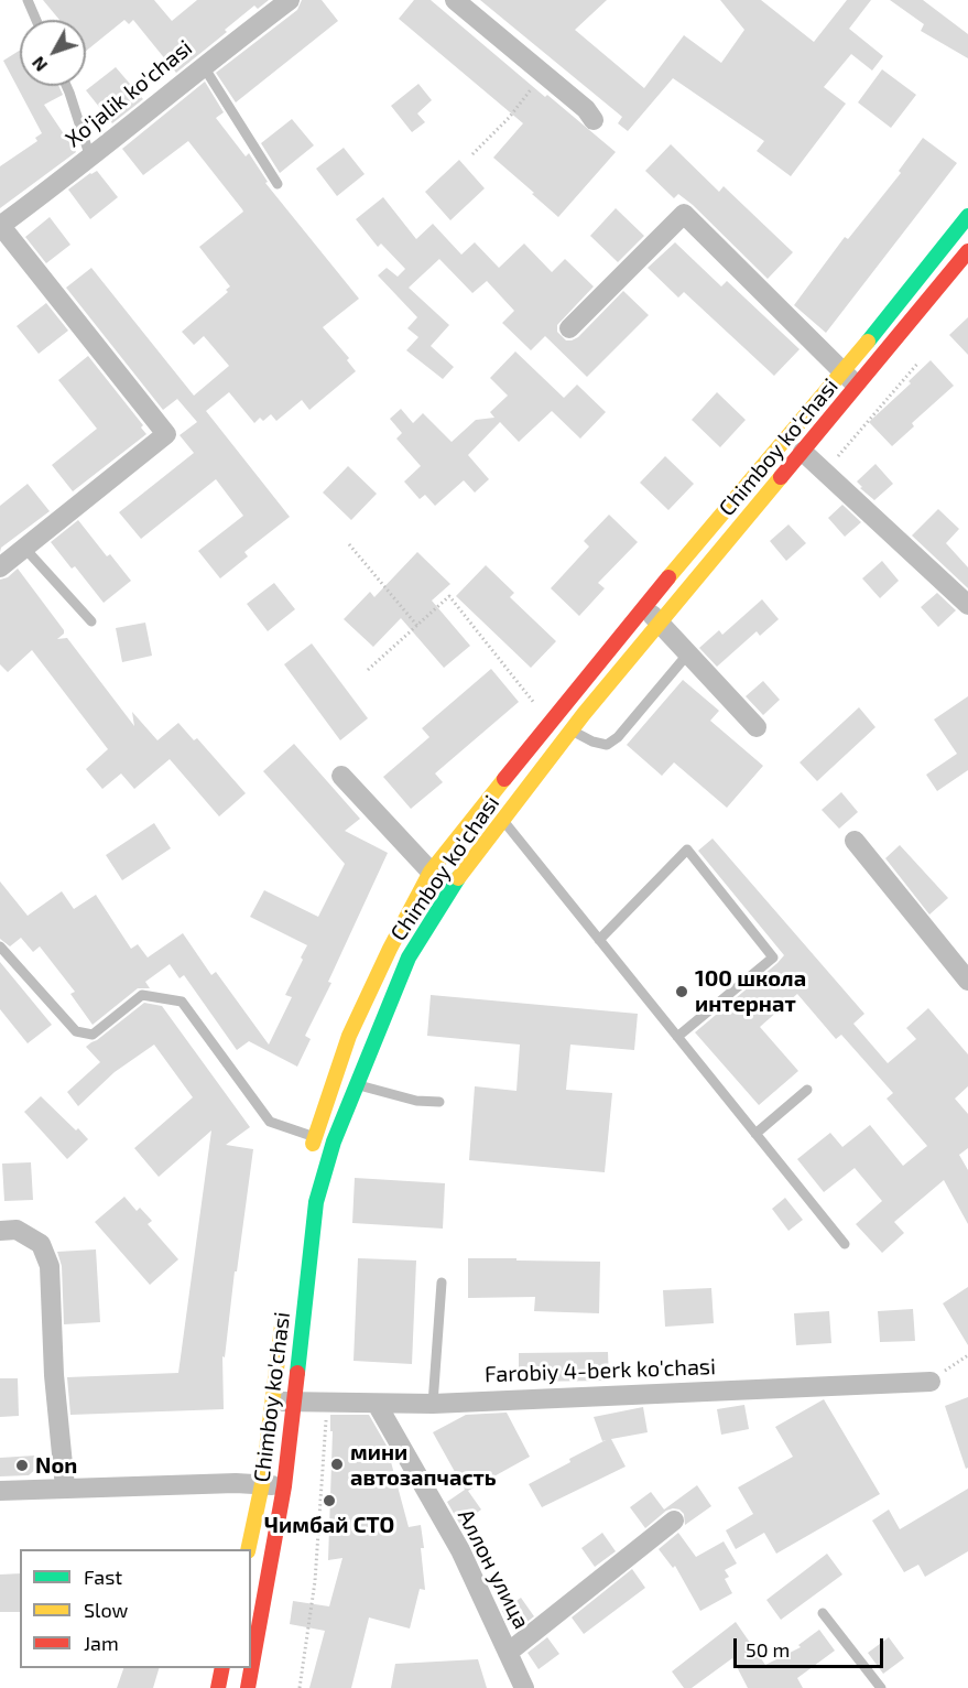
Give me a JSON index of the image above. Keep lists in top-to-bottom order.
{
  "streets": {
    "main road": ["Chimboy ko'chasi"],
    "street": ["Xo'jalik ko'chasi", "Farobiy 4-berk ko'chasi", "Аллон улица"]
  },
  "crossings": [
    ["Chimboy ko'chasi", "Farobiy 4-berk ko'chasi"],
    ["Farobiy 4-berk ko'chasi", "Аллон улица"]
  ],
  "places": [
    "100 школа интернат",
    "мини автозапчасть",
    "Non",
    "Чимбай СТО"
  ],
  "legend": ["Fast", "Slow", "Jam"],
  "scale_bar": "50 m",
  "north": "bottom left"
}
